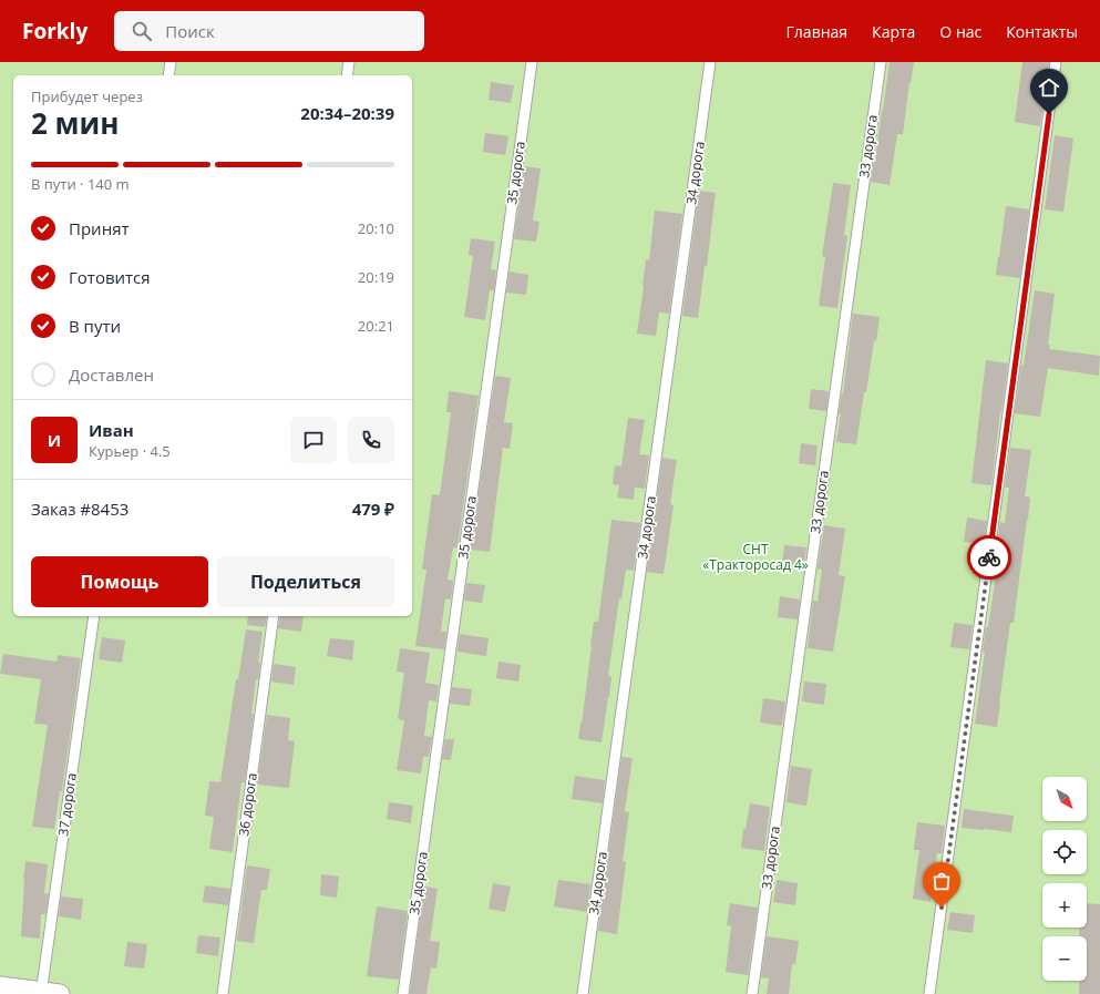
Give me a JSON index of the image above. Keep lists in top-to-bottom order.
{
  "streets": {
    "lane": [
      "33 дорога",
      "35 дорога",
      "34 дорога",
      "37 дорога",
      "36 дорога"
    ]
  },
  "parks": ["СНТ «Тракторосад 4»"],
  "north": "bottom right",
  "page": {
    "header": "Forkly",
    "search": "Поиск",
    "nav": [
      "Главная",
      "Карта",
      "О нас",
      "Контакты"
    ],
    "heading": ["2 мин", "Прибудет через", "20:34–20:39"],
    "panel": [
      "Иван",
      "Курьер · 4.5",
      "Заказ #8453",
      "479 ₽"
    ],
    "bar": "В пути · 140 m",
    "list": [
      ["Принят", "20:10"],
      ["Готовится", "20:19"],
      ["В пути", "20:21"],
      "Доставлен"
    ],
    "round": "И",
    "buttons": ["Помощь", "Поделиться"],
    "map_buttons": ["+", "−"]
  }
}
